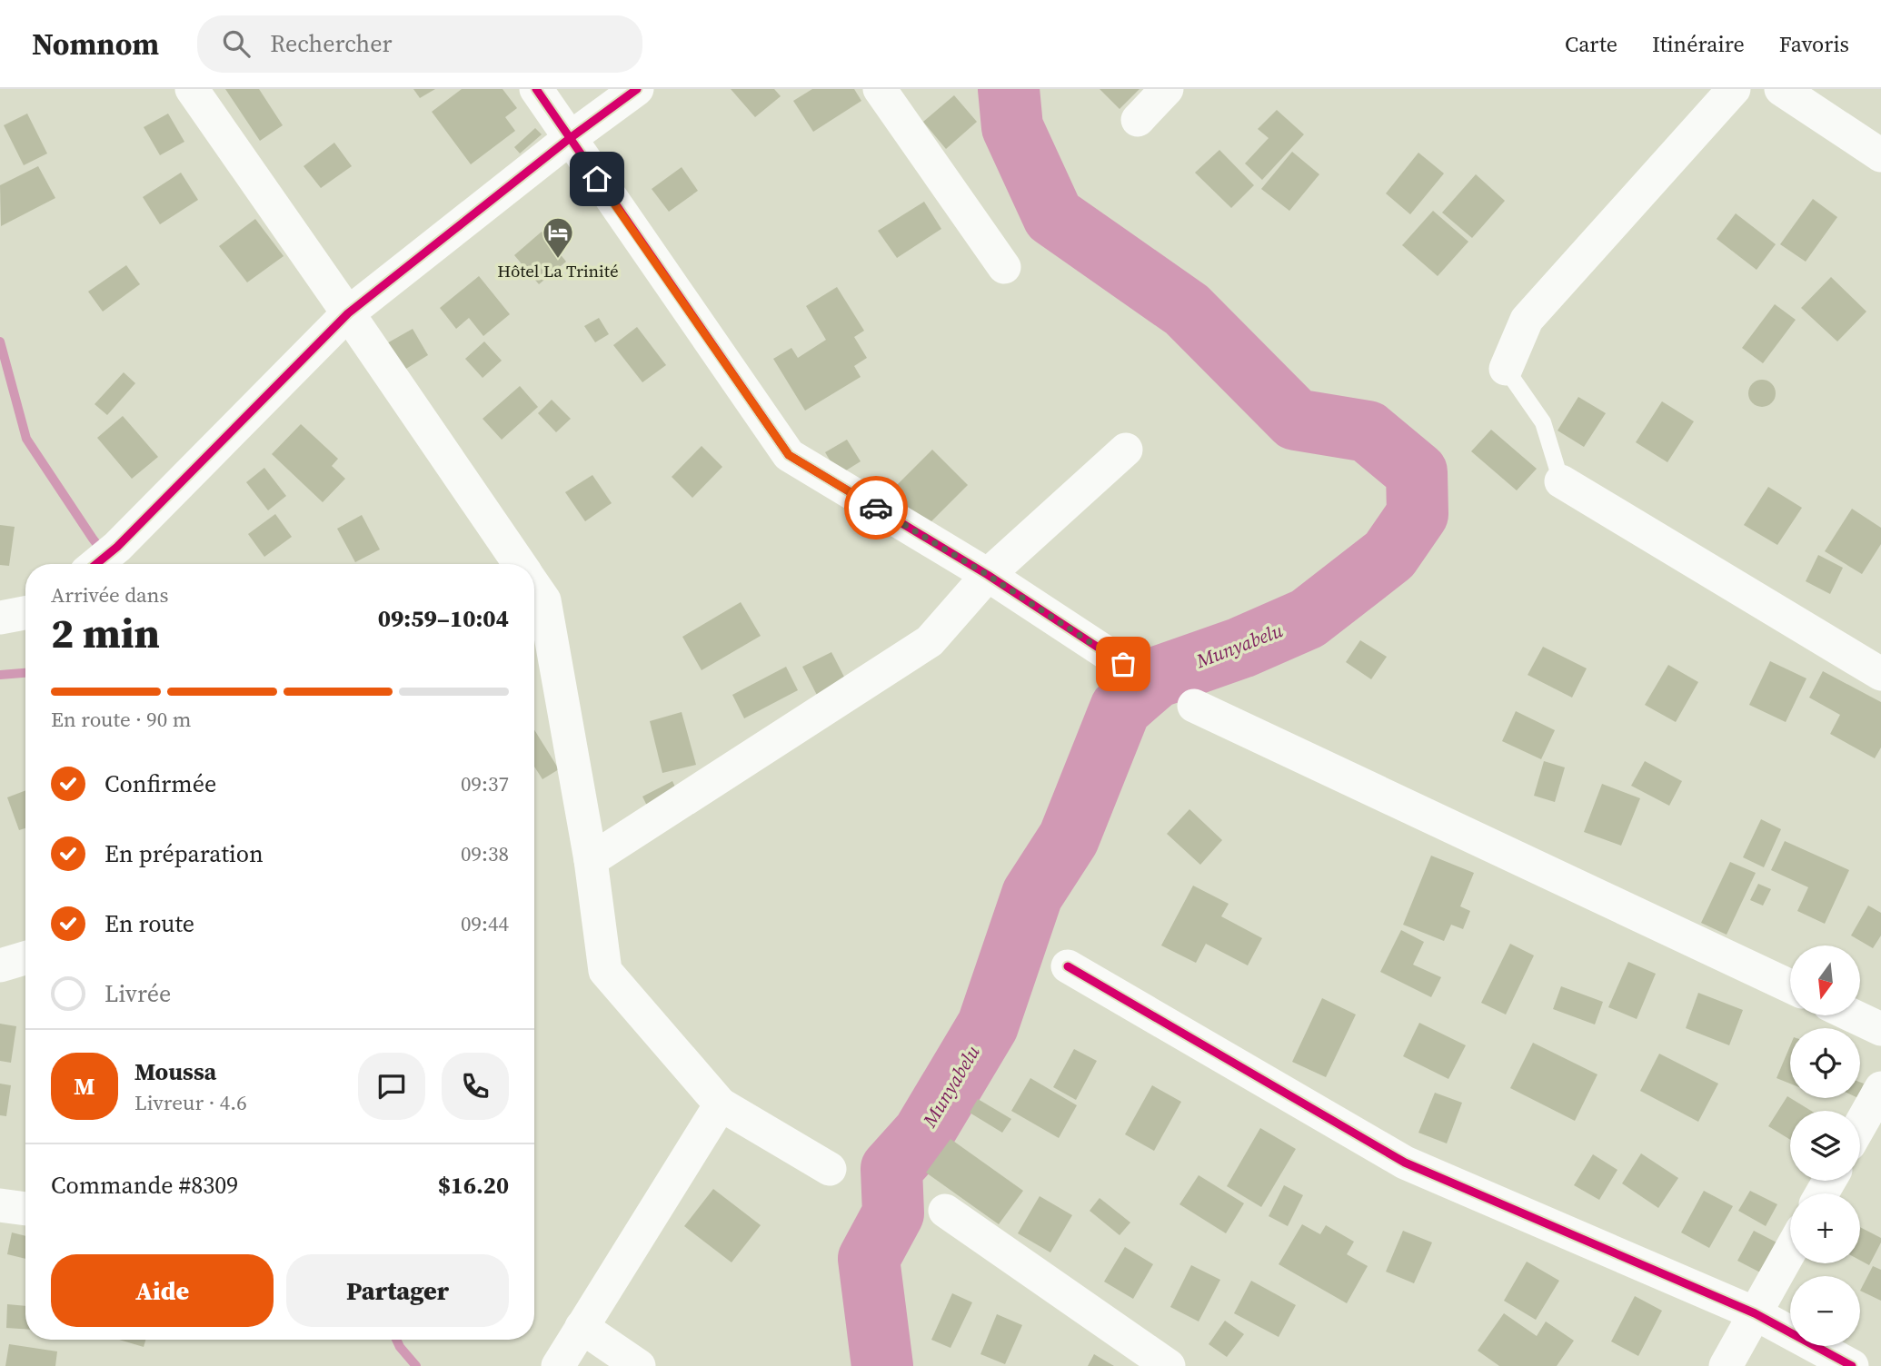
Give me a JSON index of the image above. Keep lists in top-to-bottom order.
{
  "water": ["Munyabelu"],
  "places": {
    "hotel": ["Hôtel La Trinité"]
  },
  "north": "bottom",
  "page": {
    "header": "Nomnom",
    "search": "Rechercher",
    "nav": ["Carte", "Itinéraire", "Favoris"],
    "heading": ["2 min", "Arrivée dans", "09:59–10:04"],
    "panel": [
      "Moussa",
      "Livreur · 4.6",
      "Commande #8309",
      "$16.20"
    ],
    "bar": "En route · 90 m",
    "list": [
      ["Confirmée", "09:37"],
      ["En préparation", "09:38"],
      ["En route", "09:44"],
      "Livrée"
    ],
    "map_buttons": ["+", "−"],
    "round": "M",
    "buttons": ["Aide", "Partager"]
  }
}
